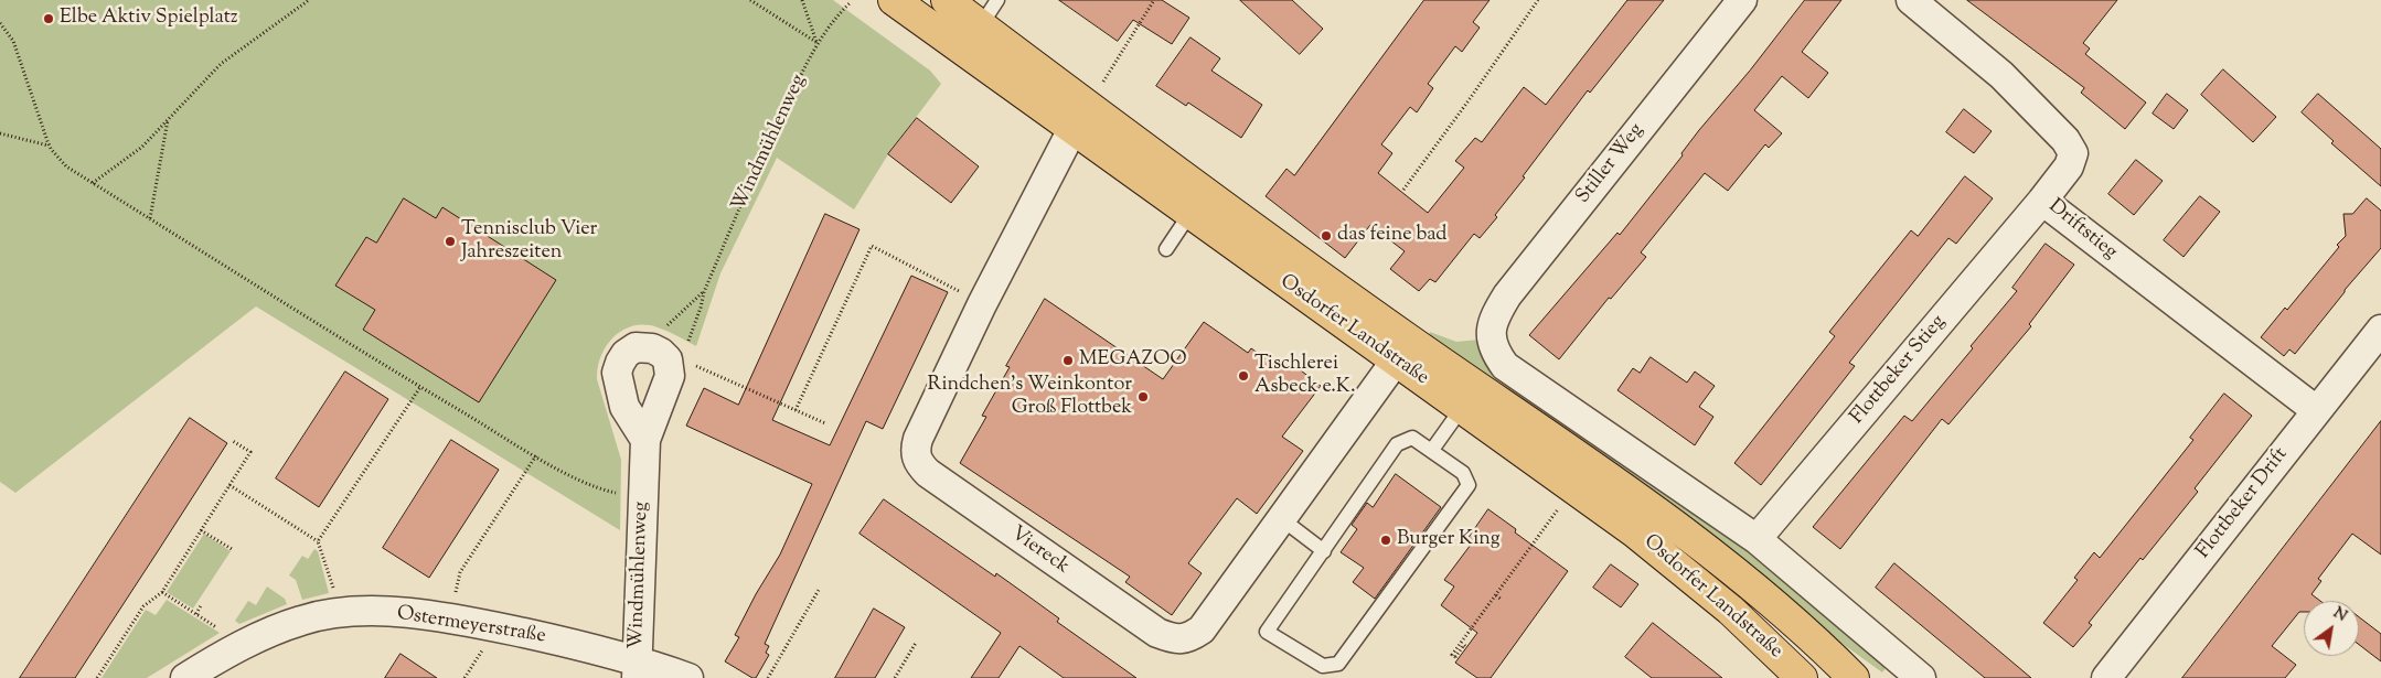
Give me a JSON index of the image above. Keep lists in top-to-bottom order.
{
  "streets": {
    "main road": ["Osdorfer Landstraße"],
    "street": [
      "Windmühlenweg",
      "Stiller Weg",
      "Driftstieg",
      "Flottbeker Stieg",
      "Flottbeker Drift",
      "Viereck",
      "Ostermeyerstraße"
    ]
  },
  "crossings": [
    ["Windmühlenweg", "Ostermeyerstraße"],
    ["Stiller Weg", "Flottbeker Stieg"],
    ["Driftstieg", "Flottbeker Stieg"],
    ["Driftstieg", "Flottbeker Drift"],
    ["Osdorfer Landstraße", "Viereck"]
  ],
  "places": [
    "Elbe Aktiv Spielplatz",
    "das feine bad",
    "Tennisclub Vier Jahreszeiten",
    "MEGAZOO",
    "Tischlerei Asbeck e.K.",
    "Rindchen's Weinkontor Groß Flottbek",
    "Burger King"
  ],
  "north": "top right"
}
